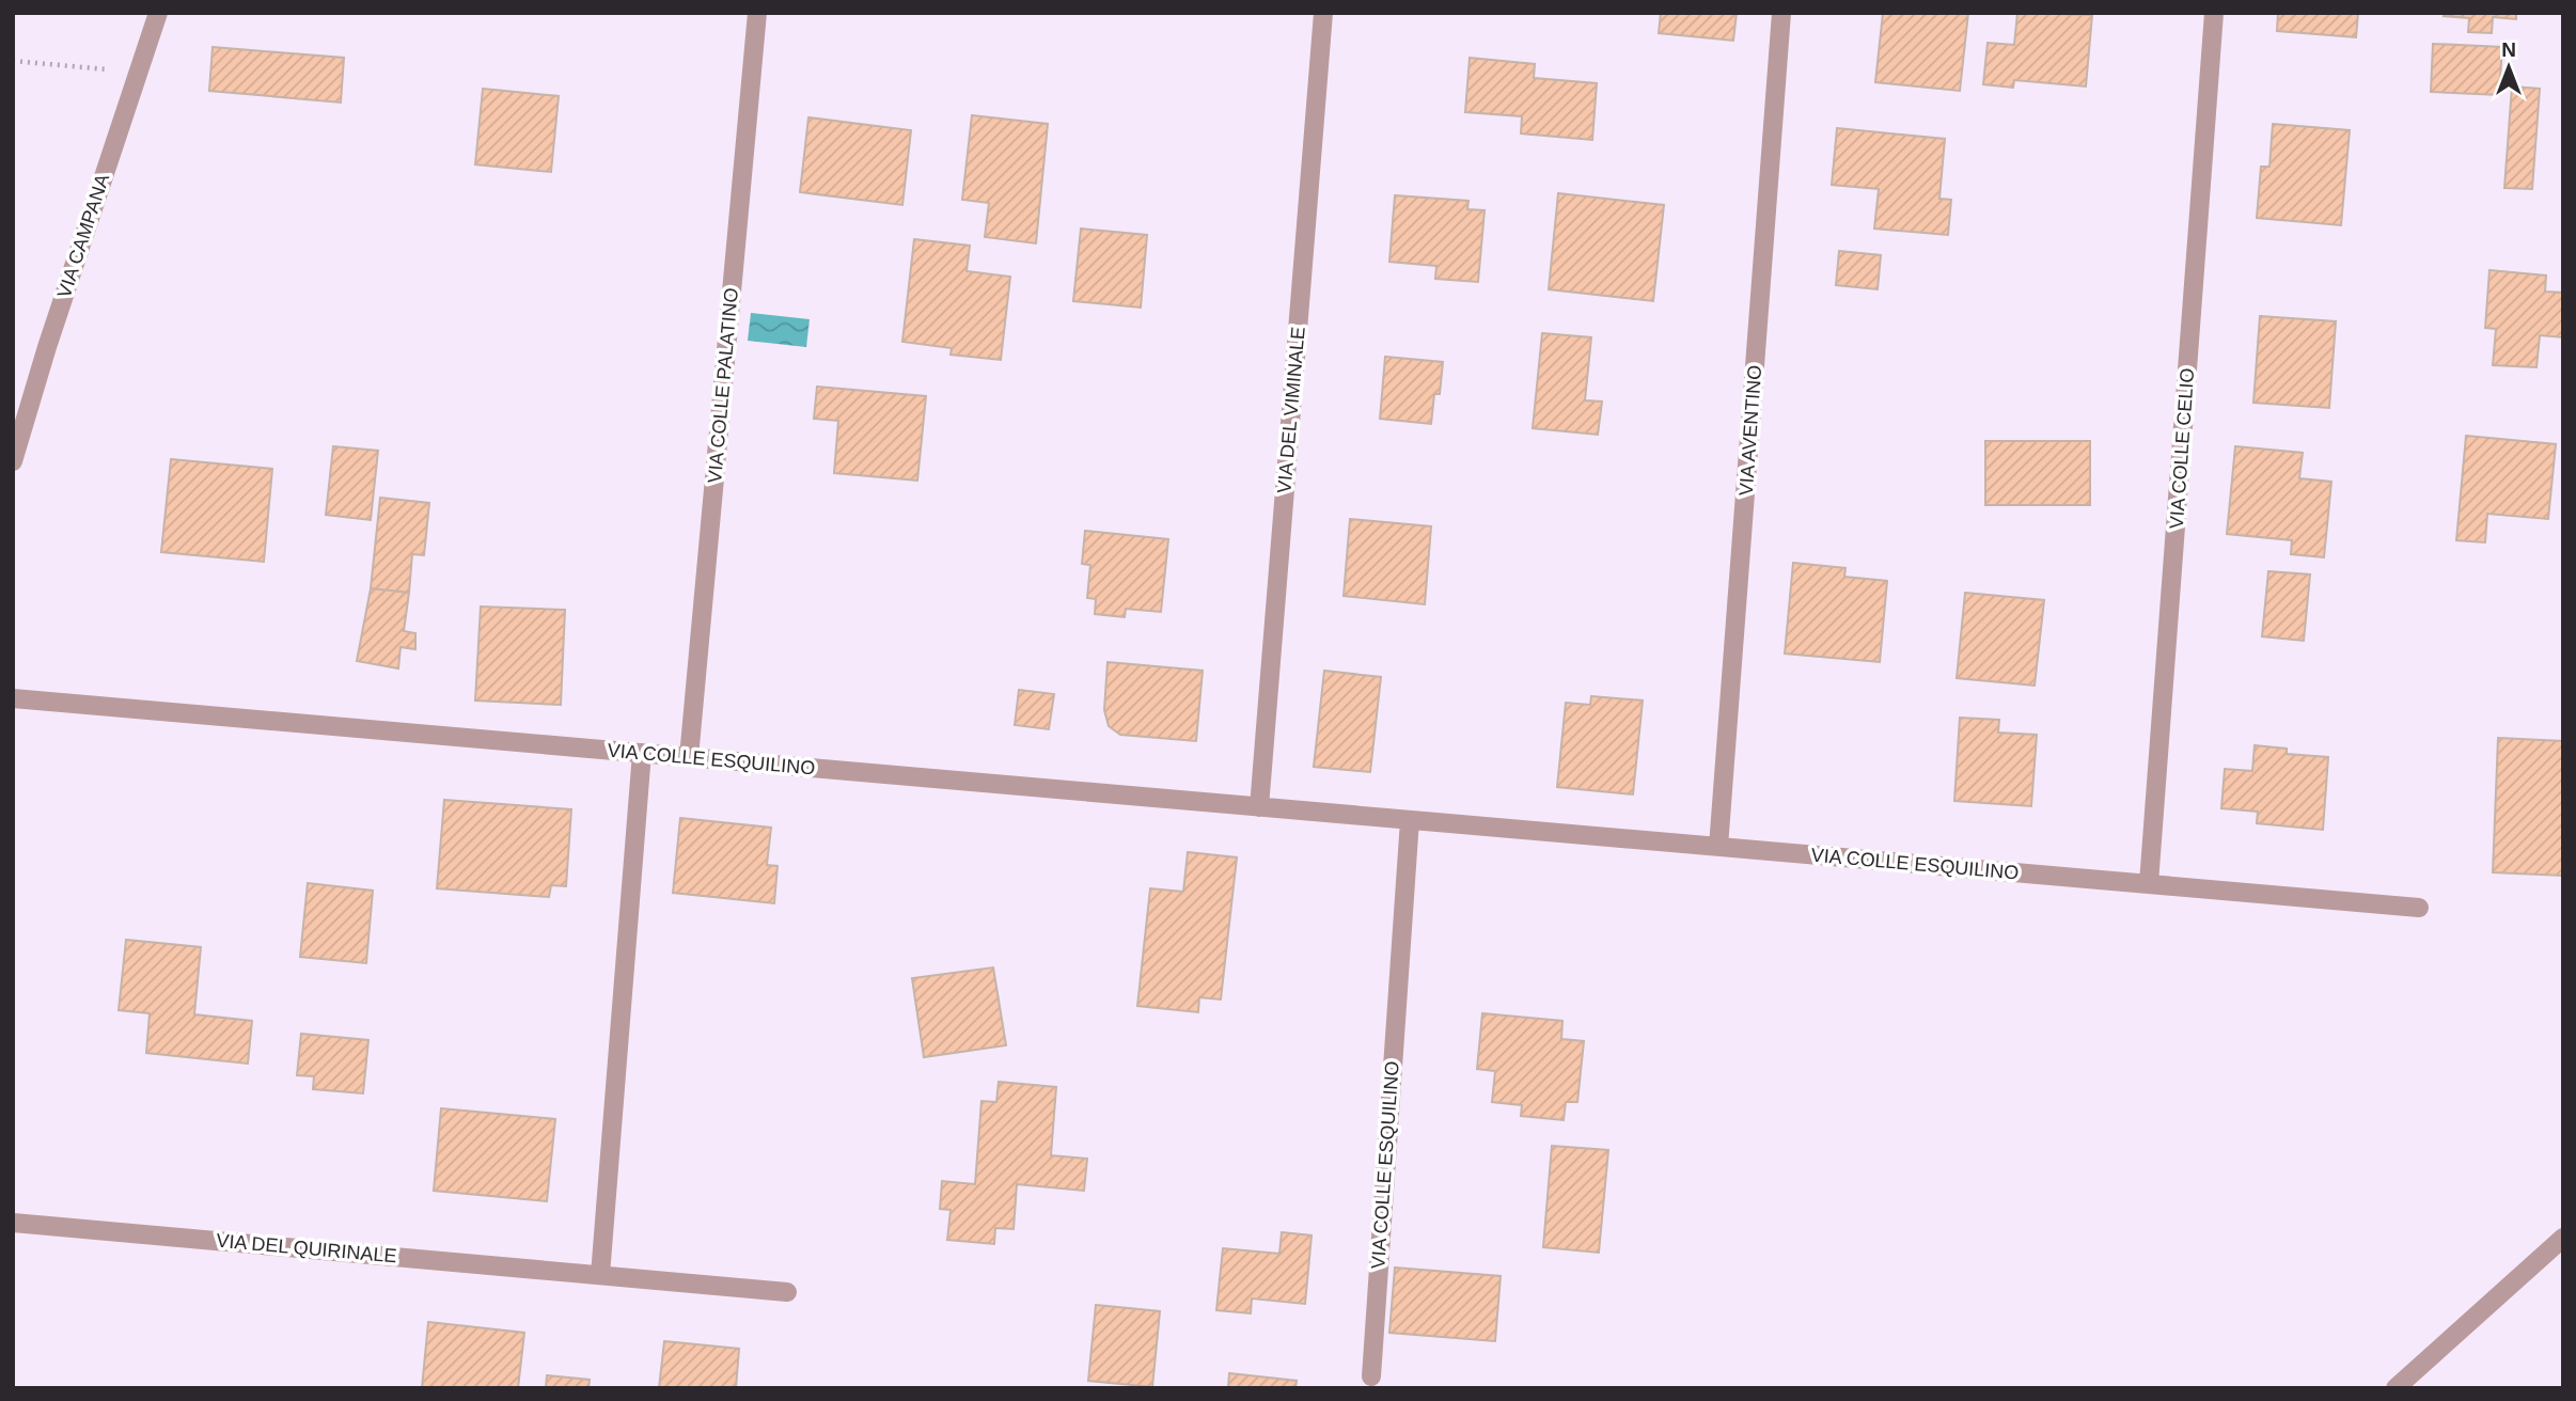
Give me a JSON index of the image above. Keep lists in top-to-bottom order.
{
  "streets": {
    "street": [
      "VIA CAMPANA",
      "VIA COLLE PALATINO",
      "VIA DEL VIMINALE",
      "VIA AVENTINO",
      "VIA COLLE CELIO",
      "VIA COLLE ESQUILINO",
      "VIA DEL QUIRINALE"
    ]
  },
  "crossings": [
    ["VIA COLLE PALATINO", "VIA COLLE ESQUILINO"],
    ["VIA DEL VIMINALE", "VIA COLLE ESQUILINO"],
    ["VIA AVENTINO", "VIA COLLE ESQUILINO"],
    ["VIA COLLE CELIO", "VIA COLLE ESQUILINO"]
  ],
  "north": "top"
}
